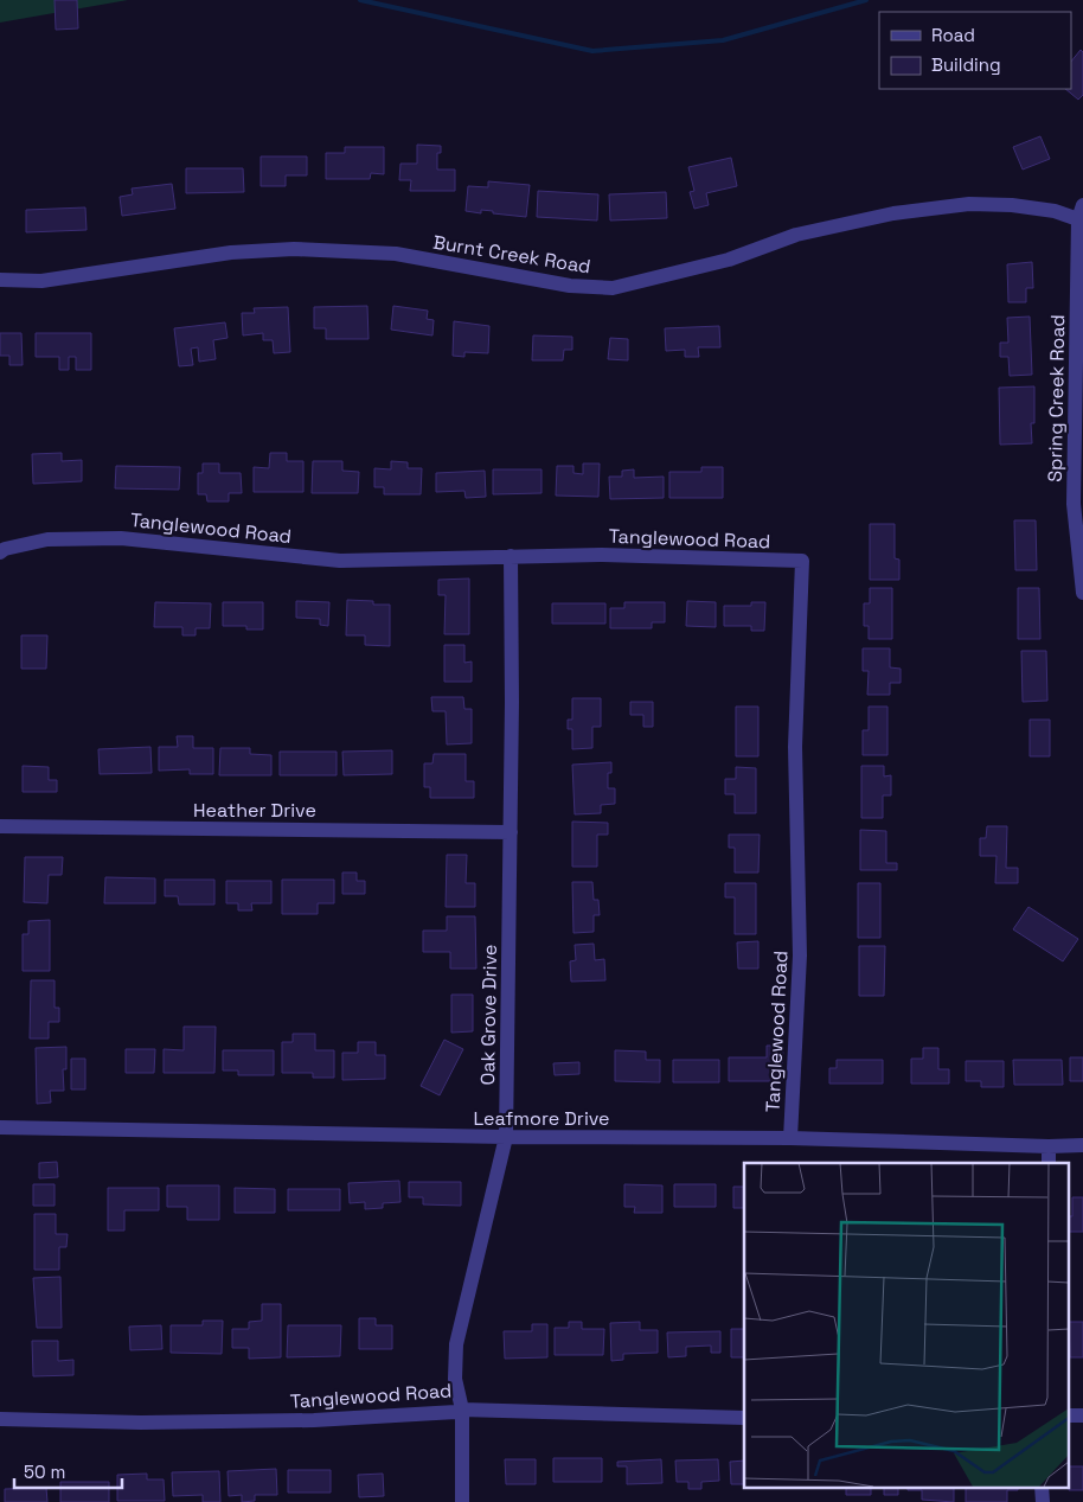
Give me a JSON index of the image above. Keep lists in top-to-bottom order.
{
  "streets": {
    "street": [
      "Burnt Creek Road",
      "Spring Creek Road",
      "Tanglewood Road",
      "Heather Drive",
      "Oak Grove Drive",
      "Leafmore Drive"
    ]
  },
  "crossings": [
    ["Burnt Creek Road", "Spring Creek Road"],
    ["Tanglewood Road", "Oak Grove Drive"],
    ["Tanglewood Road", "Leafmore Drive"],
    ["Heather Drive", "Oak Grove Drive"],
    ["Oak Grove Drive", "Leafmore Drive"]
  ],
  "legend": ["Road", "Building"],
  "scale_bar": "50 m"
}
